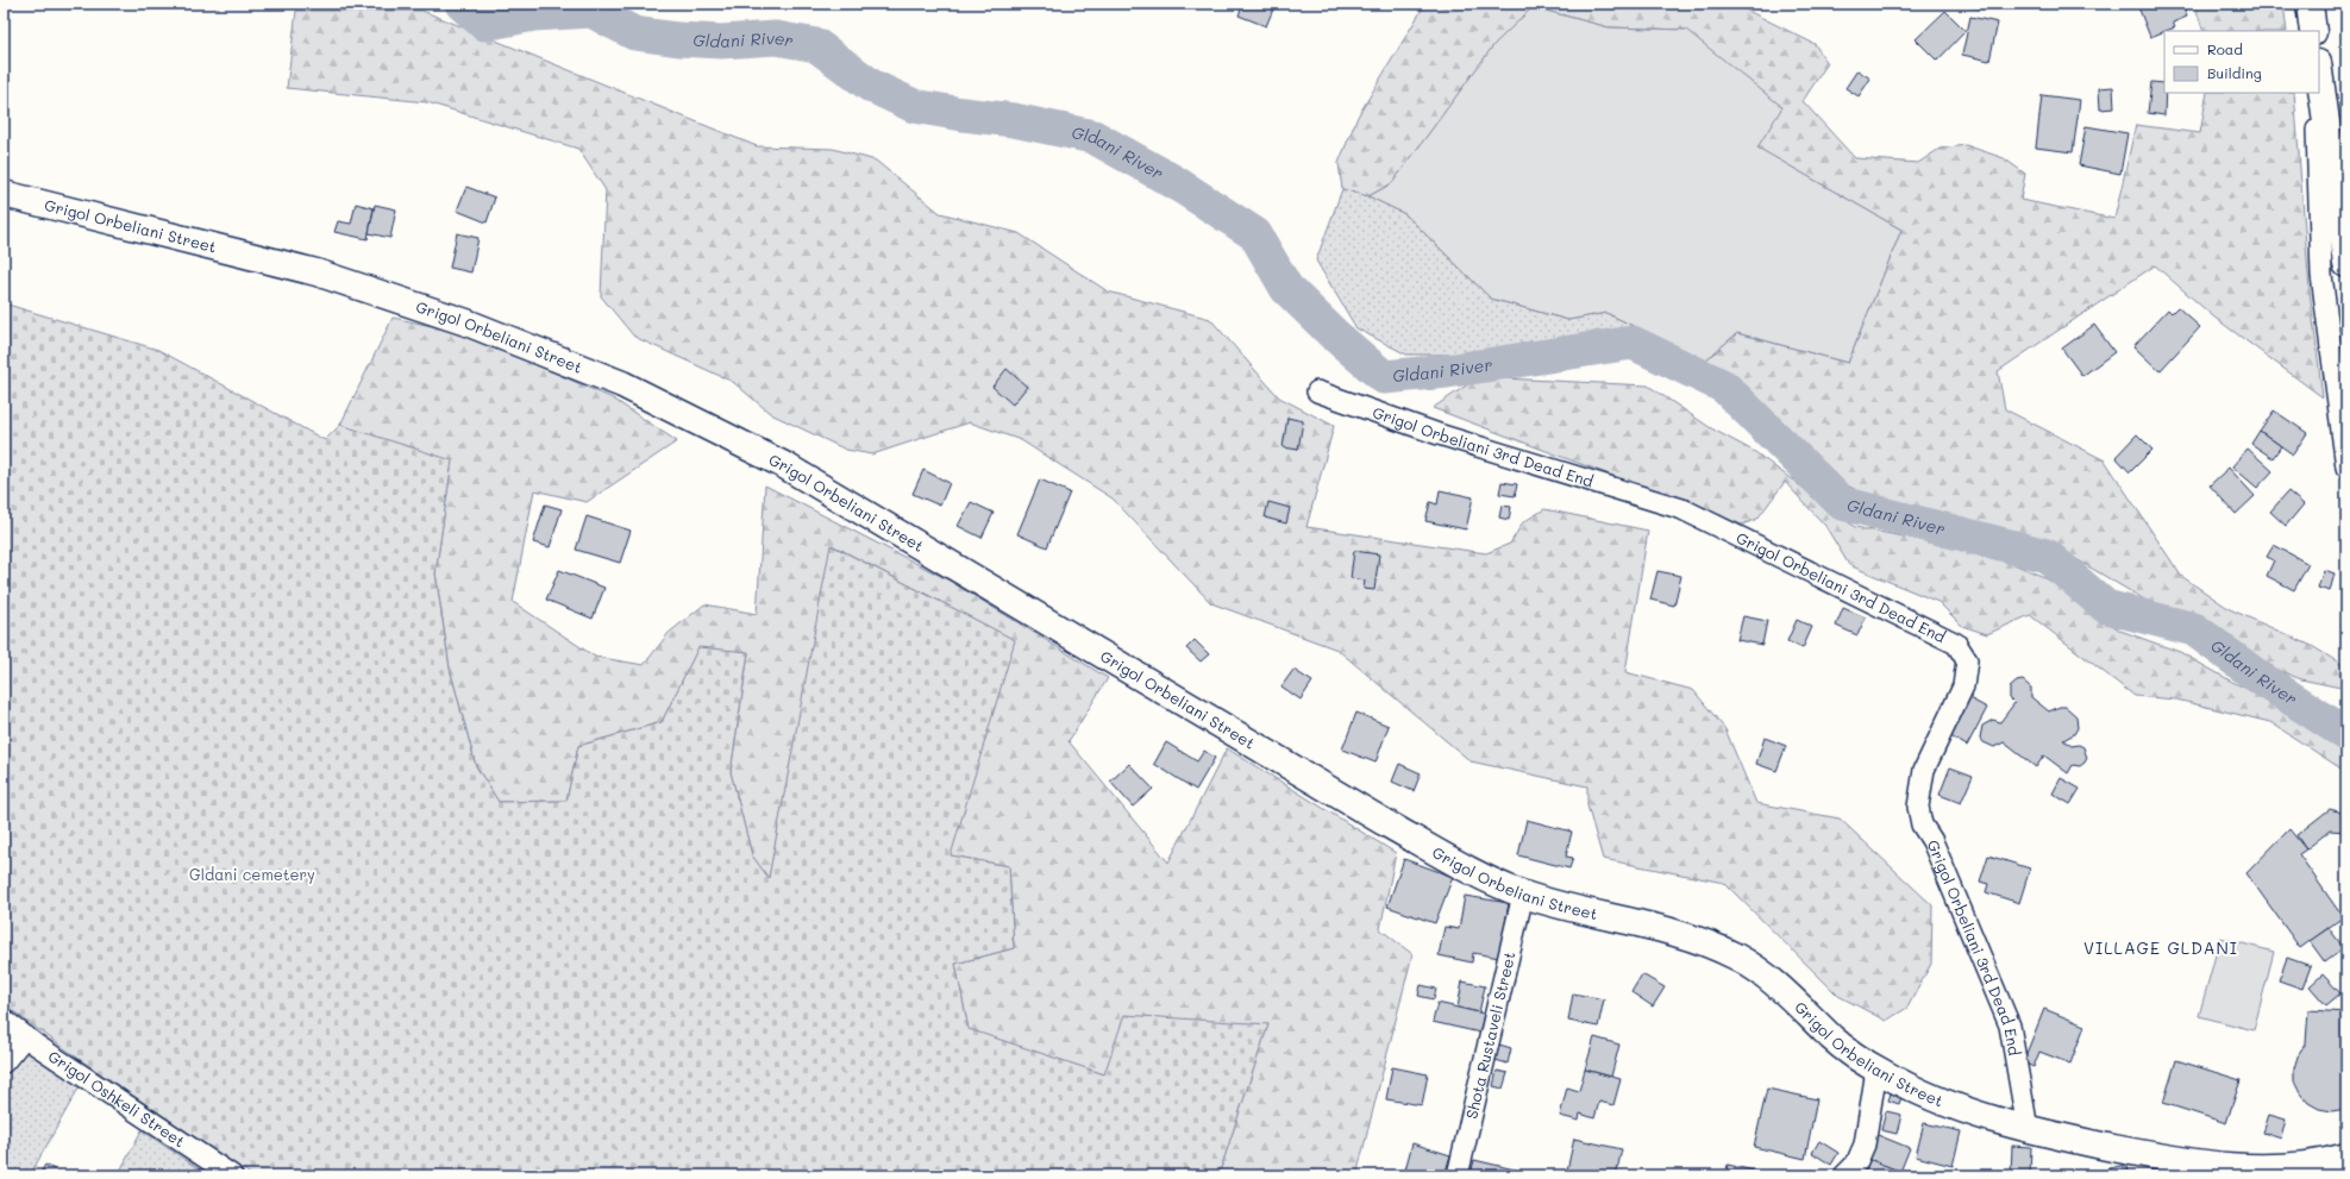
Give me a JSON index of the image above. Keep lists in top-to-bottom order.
{
  "streets": {
    "main road": ["Grigol Orbeliani Street"],
    "street": ["Grigol Orbeliani 3rd Dead End", "Shota Rustaveli Street", "Grigol Oshkeli Street"]
  },
  "crossings": [
    ["Grigol Orbeliani Street", "Grigol Orbeliani 3rd Dead End"],
    ["Grigol Orbeliani Street", "Shota Rustaveli Street"]
  ],
  "districts": ["VILLAGE GLDANI"],
  "water": ["Gldani River"],
  "parks": ["Gldani cemetery"],
  "legend": ["Road", "Building"]
}
